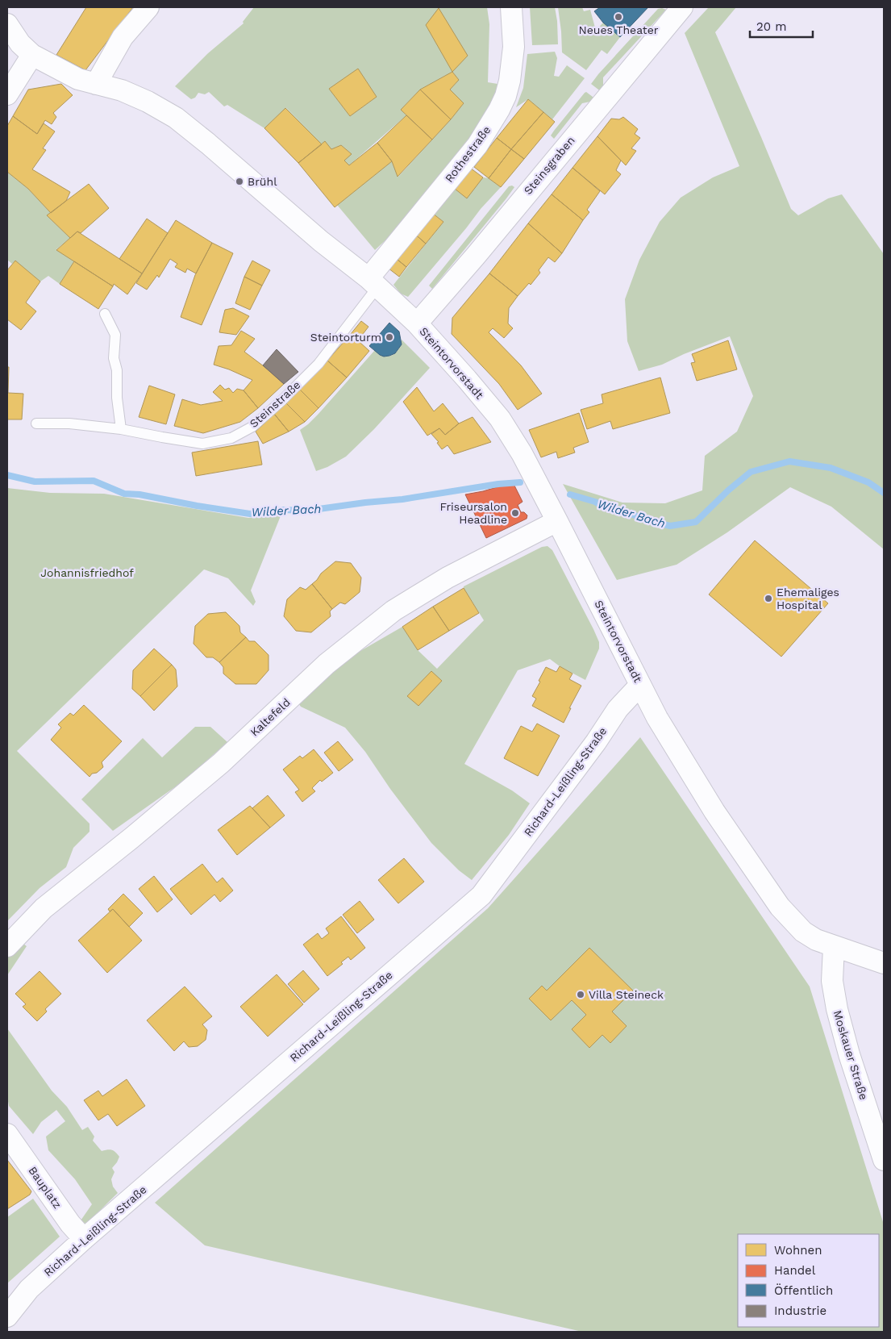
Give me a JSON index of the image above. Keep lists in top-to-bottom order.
{
  "streets": {
    "street": [
      "Rothestraße",
      "Steinsgraben",
      "Steintorvorstadt",
      "Kaltefeld",
      "Richard-Leißling-Straße",
      "Moskauer Straße",
      "Bauplatz"
    ],
    "lane": ["Steinstraße"]
  },
  "crossings": [
    ["Rothestraße", "Steinstraße"],
    ["Steinsgraben", "Steintorvorstadt"],
    ["Steintorvorstadt", "Kaltefeld"],
    ["Steintorvorstadt", "Richard-Leißling-Straße"],
    ["Steintorvorstadt", "Moskauer Straße"],
    ["Richard-Leißling-Straße", "Bauplatz"]
  ],
  "water": ["Wilder Bach"],
  "parks": ["Johannisfriedhof"],
  "places": [
    "Neues Theater",
    "Brühl",
    "Steintorturm",
    "Friseursalon Headline",
    "Ehemaliges Hospital",
    "Villa Steineck"
  ],
  "legend": [
    "Wohnen",
    "Handel",
    "Öffentlich",
    "Industrie"
  ],
  "scale_bar": "20 m"
}
